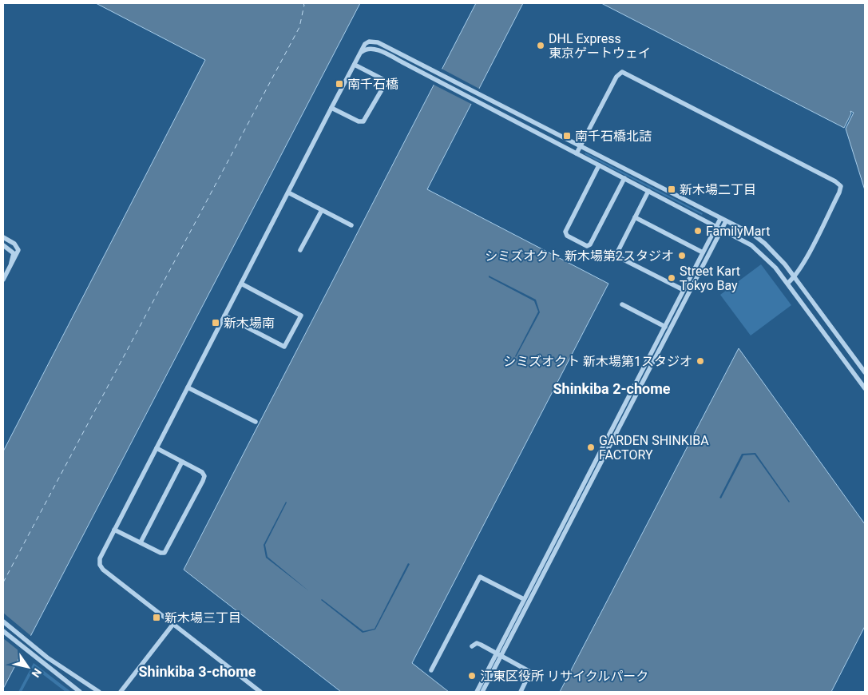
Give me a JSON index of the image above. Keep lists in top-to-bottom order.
{
  "districts": ["Shinkiba 2-chome", "Shinkiba 3-chome"],
  "places": {
    "other": [
      "DHL Express 東京ゲートウェイ",
      "FamilyMart",
      "シミズオクト 新木場第2スタジオ",
      "Street Kart Tokyo Bay",
      "シミズオクト 新木場第1スタジオ",
      "GARDEN SHINKIBA FACTORY",
      "江東区役所 リサイクルパーク"
    ],
    "transit": [
      "南千石橋",
      "南千石橋北詰",
      "新木場二丁目",
      "新木場南",
      "新木場三丁目"
    ]
  },
  "north": "bottom right"
}
